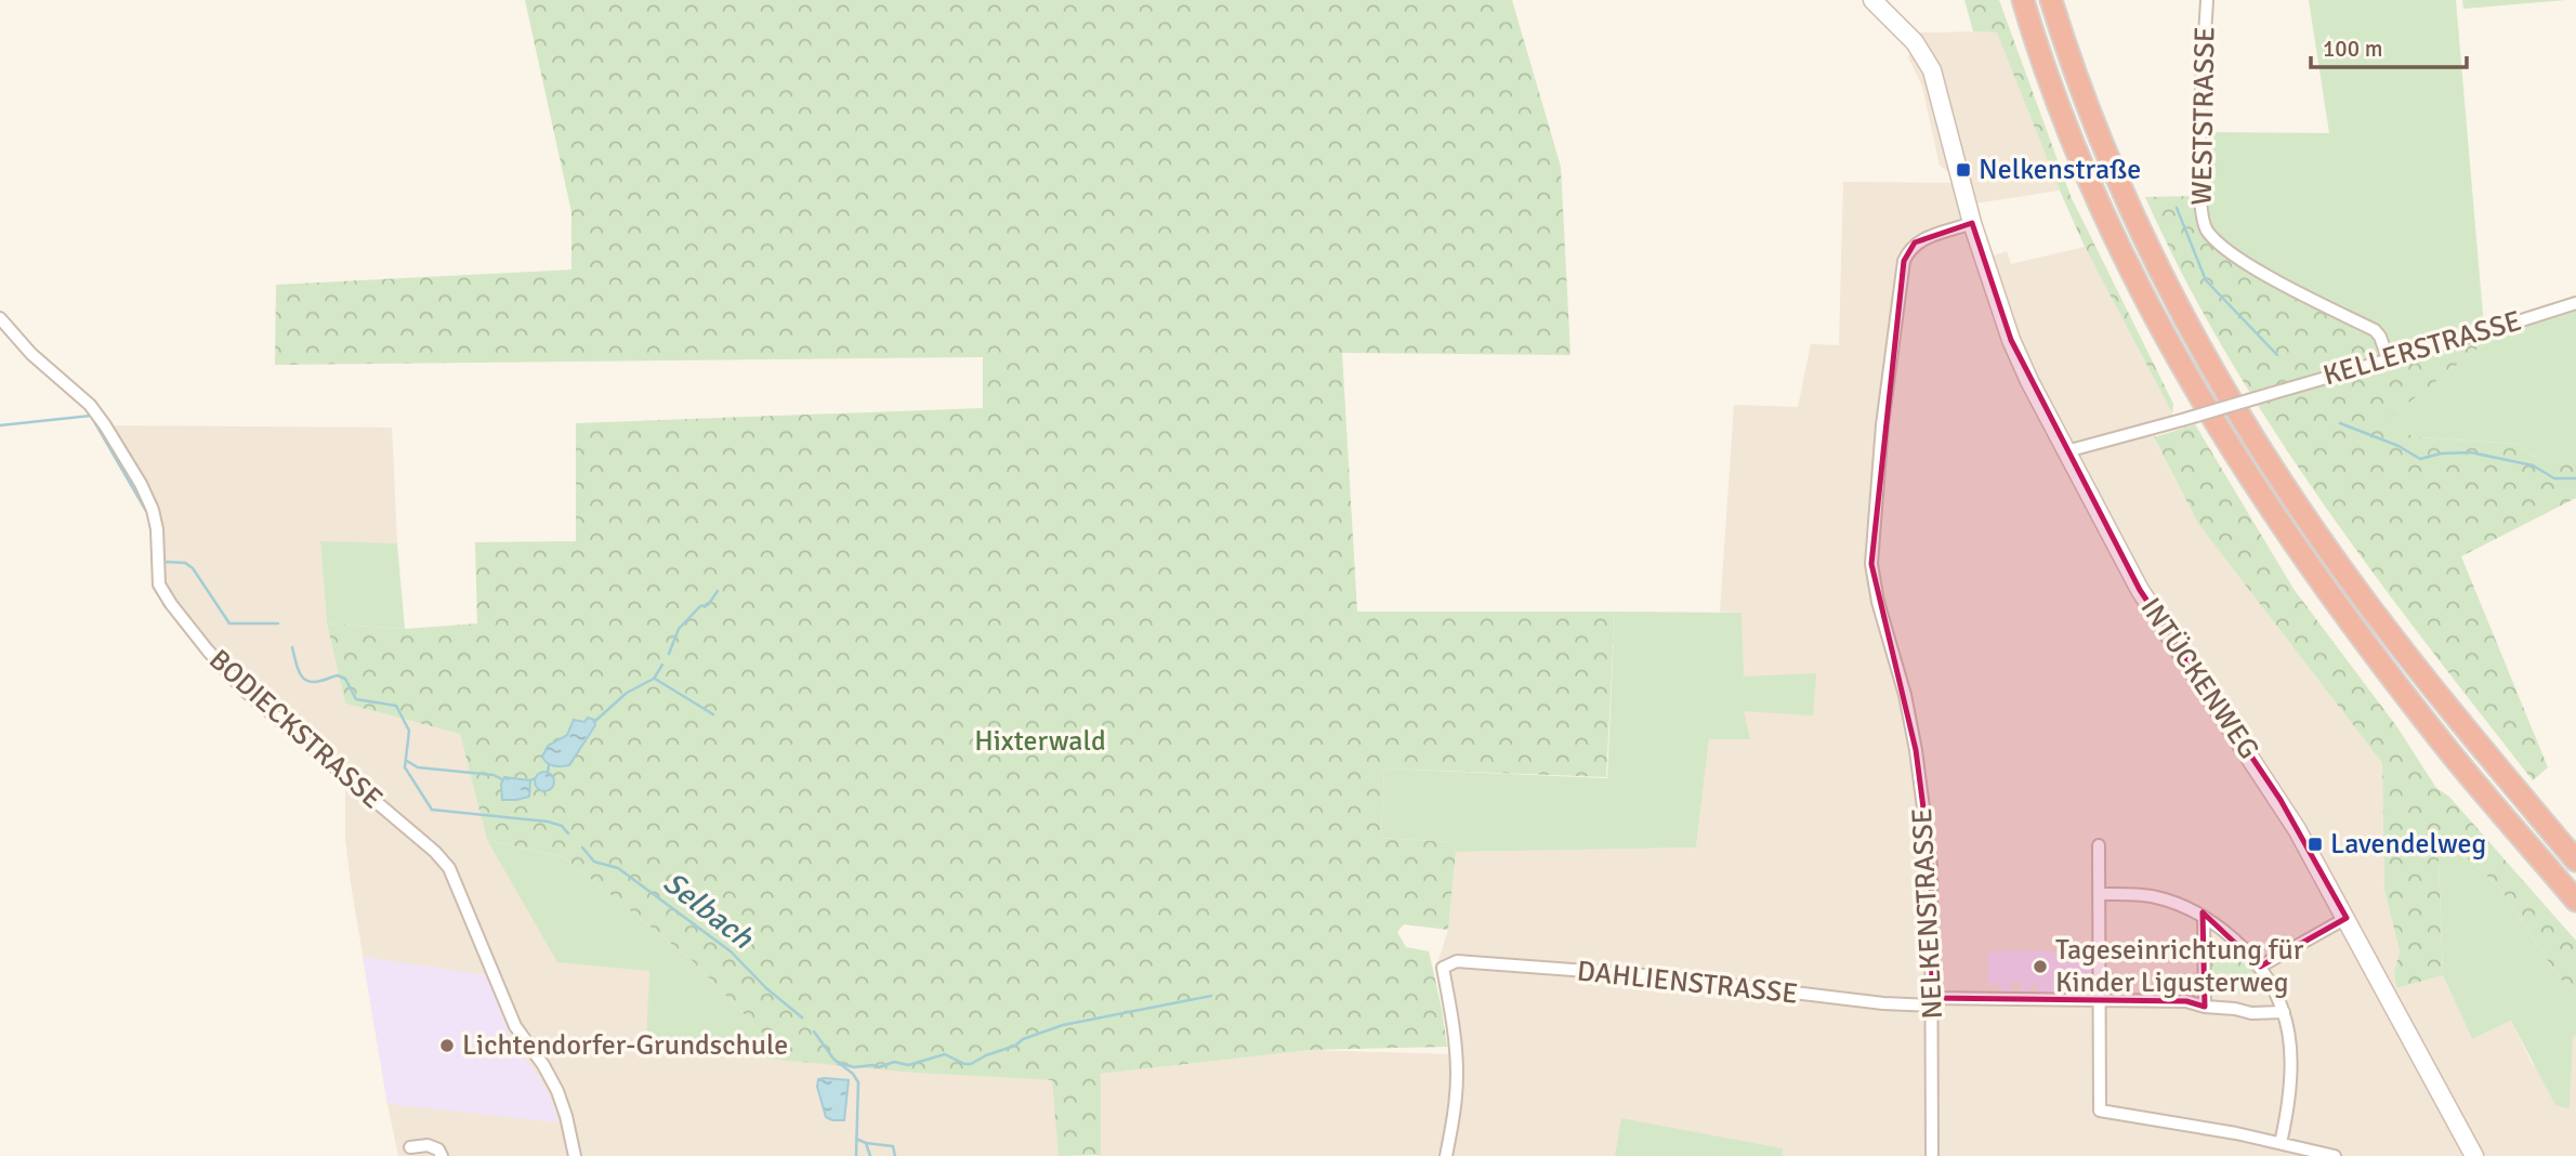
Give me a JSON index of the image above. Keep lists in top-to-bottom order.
{
  "streets": {
    "street": [
      "WESTSTRASSE",
      "KELLERSTRASSE",
      "INTÜCKENWEG",
      "BODIECKSTRASSE",
      "NELKENSTRASSE",
      "DAHLIENSTRASSE"
    ]
  },
  "crossings": [
    ["WESTSTRASSE", "KELLERSTRASSE"],
    ["KELLERSTRASSE", "INTÜCKENWEG"],
    ["INTÜCKENWEG", "NELKENSTRASSE"],
    ["NELKENSTRASSE", "DAHLIENSTRASSE"]
  ],
  "water": ["Selbach"],
  "parks": ["Hixterwald"],
  "places": {
    "transit": ["Nelkenstraße", "Lavendelweg"],
    "other": ["Tageseinrichtung für Kinder Ligusterweg", "Lichtendorfer-Grundschule"]
  },
  "scale_bar": "100 m"
}
